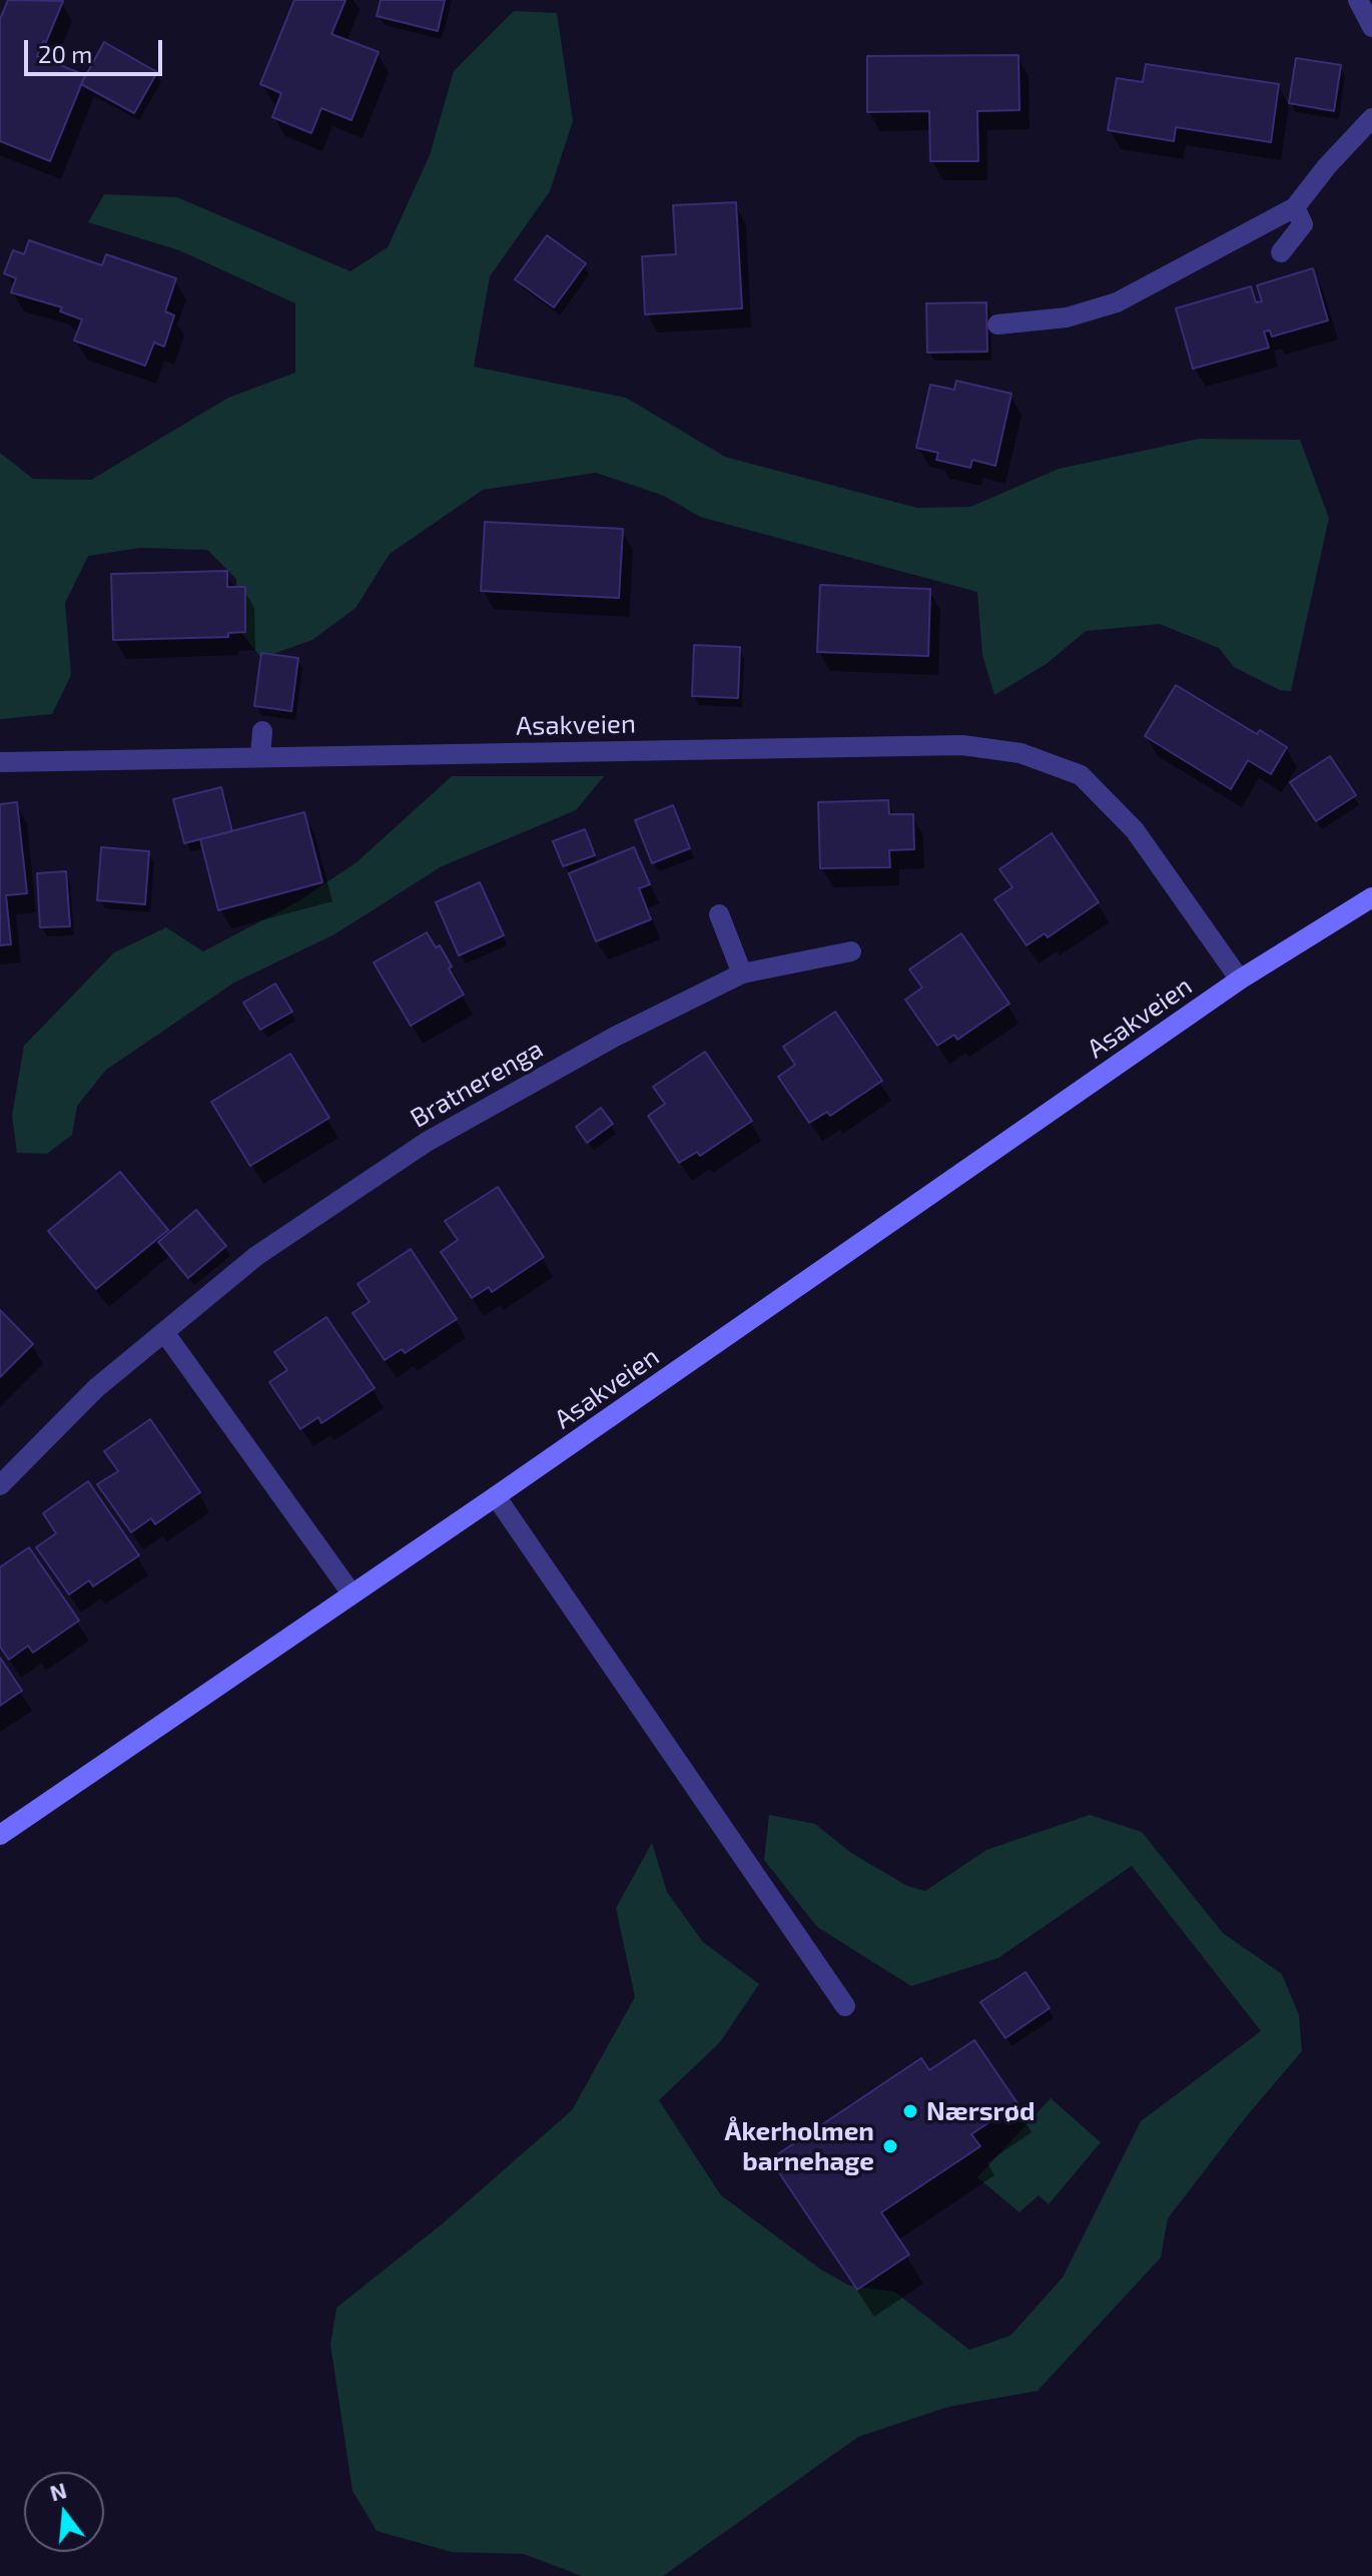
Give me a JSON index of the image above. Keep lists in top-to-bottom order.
{
  "streets": {
    "main road": ["Asakveien"],
    "street": ["Bratnerenga"]
  },
  "places": ["Nærsrød", "Åkerholmen barnehage"],
  "scale_bar": "20 m",
  "north": "top"
}
